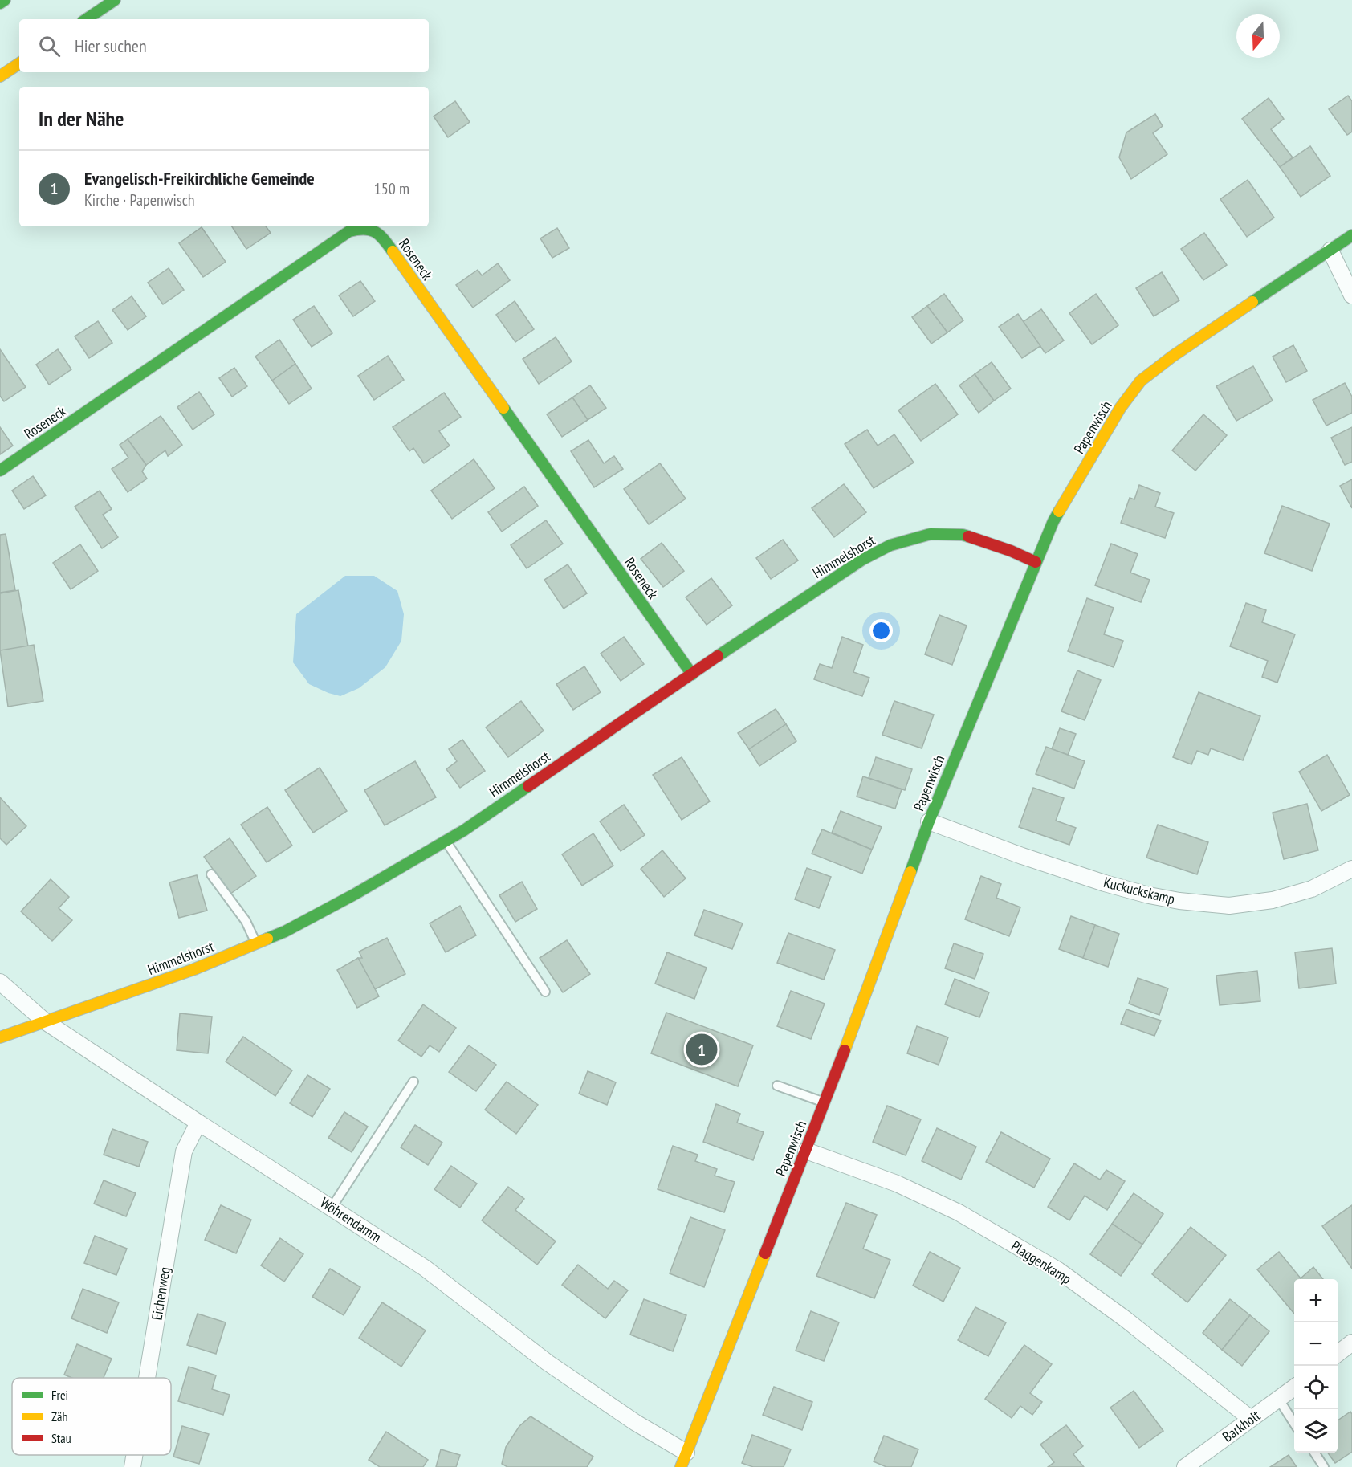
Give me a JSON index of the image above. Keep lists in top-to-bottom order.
{
  "streets": {
    "main road": ["Roseneck", "Papenwisch", "Himmelshorst"],
    "street": [
      "Kuckuckskamp",
      "Wöhrendamm",
      "Plaggenkamp",
      "Eichenweg",
      "Barkholt"
    ]
  },
  "crossings": [
    ["Roseneck", "Himmelshorst"],
    ["Papenwisch", "Himmelshorst"],
    ["Papenwisch", "Kuckuckskamp"],
    ["Papenwisch", "Wöhrendamm"],
    ["Papenwisch", "Plaggenkamp"],
    ["Himmelshorst", "Wöhrendamm"],
    ["Wöhrendamm", "Eichenweg"],
    ["Plaggenkamp", "Barkholt"]
  ],
  "legend": ["Frei", "Zäh", "Stau"],
  "north": "bottom",
  "page": {
    "search": "Hier suchen",
    "heading": "In der Nähe",
    "list": [
      {
        "mark": "1",
        "name": "Evangelisch-Freikirchliche Gemeinde",
        "note": "Kirche · Papenwisch",
        "value": "150 m"
      }
    ],
    "pins": "1",
    "map_buttons": ["+", "−"]
  }
}
